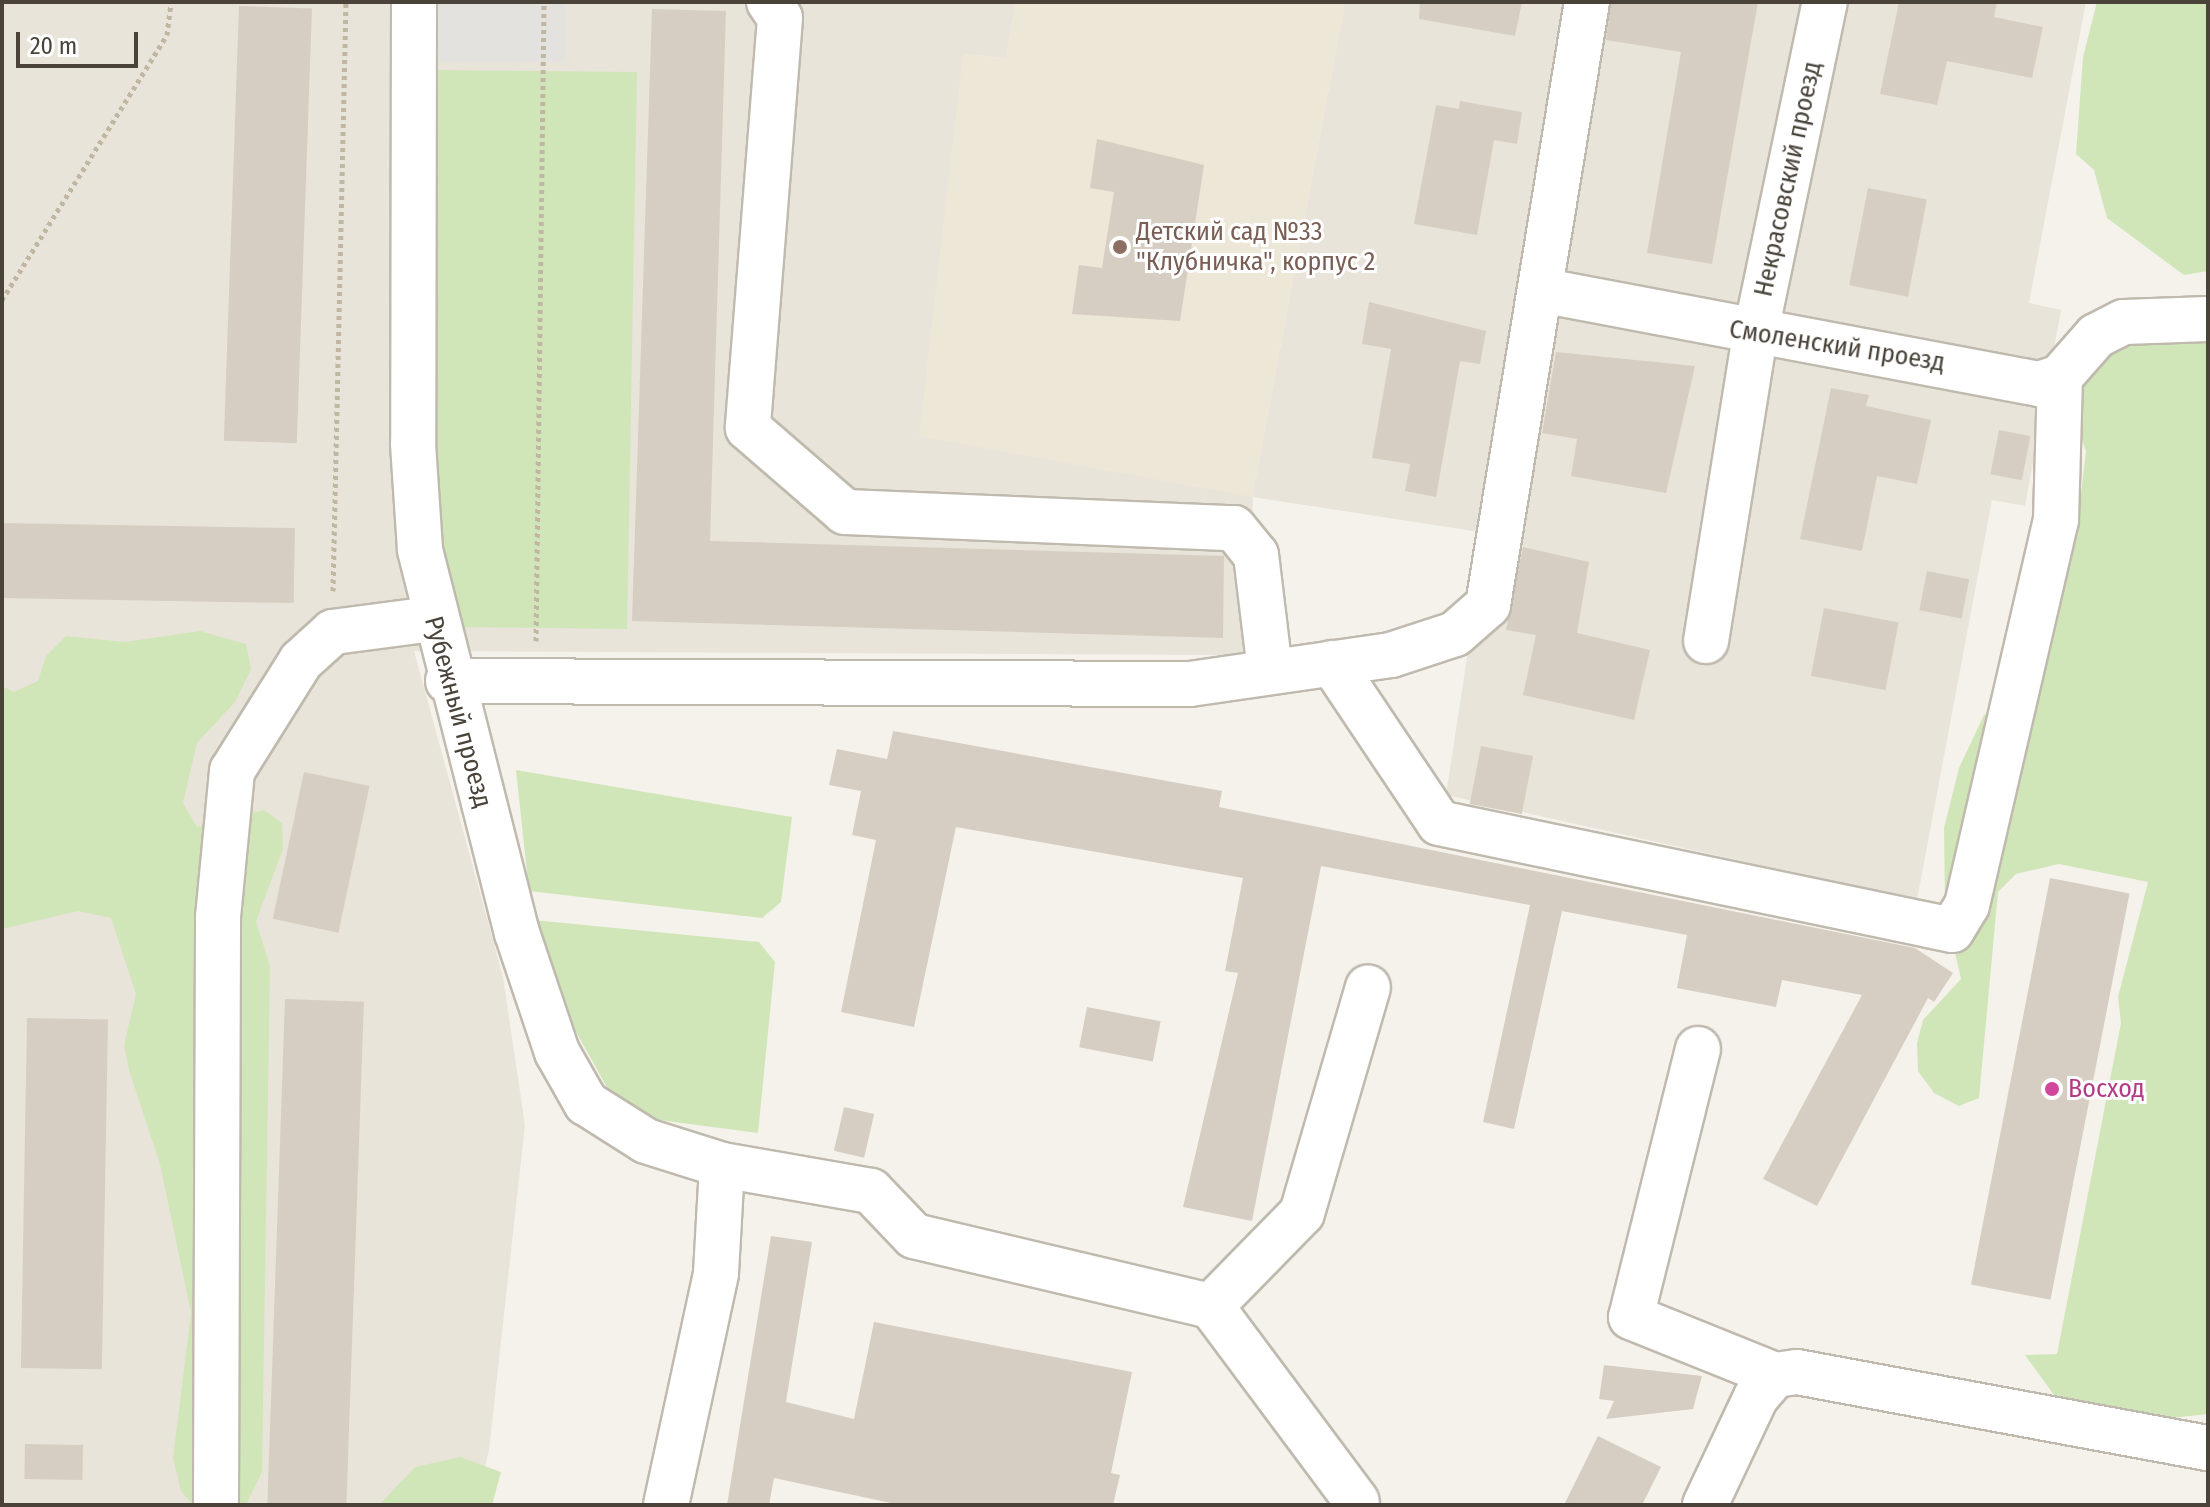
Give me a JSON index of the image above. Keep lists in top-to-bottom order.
{
  "streets": {
    "street": ["Некрасовский проезд", "Смоленский проезд", "Рубежный проезд"]
  },
  "crossings": [
    ["Некрасовский проезд", "Смоленский проезд"]
  ],
  "places": ["Детский сад №33 \"Клубничка\", корпус 2", "Восход"],
  "scale_bar": "20 m"
}
